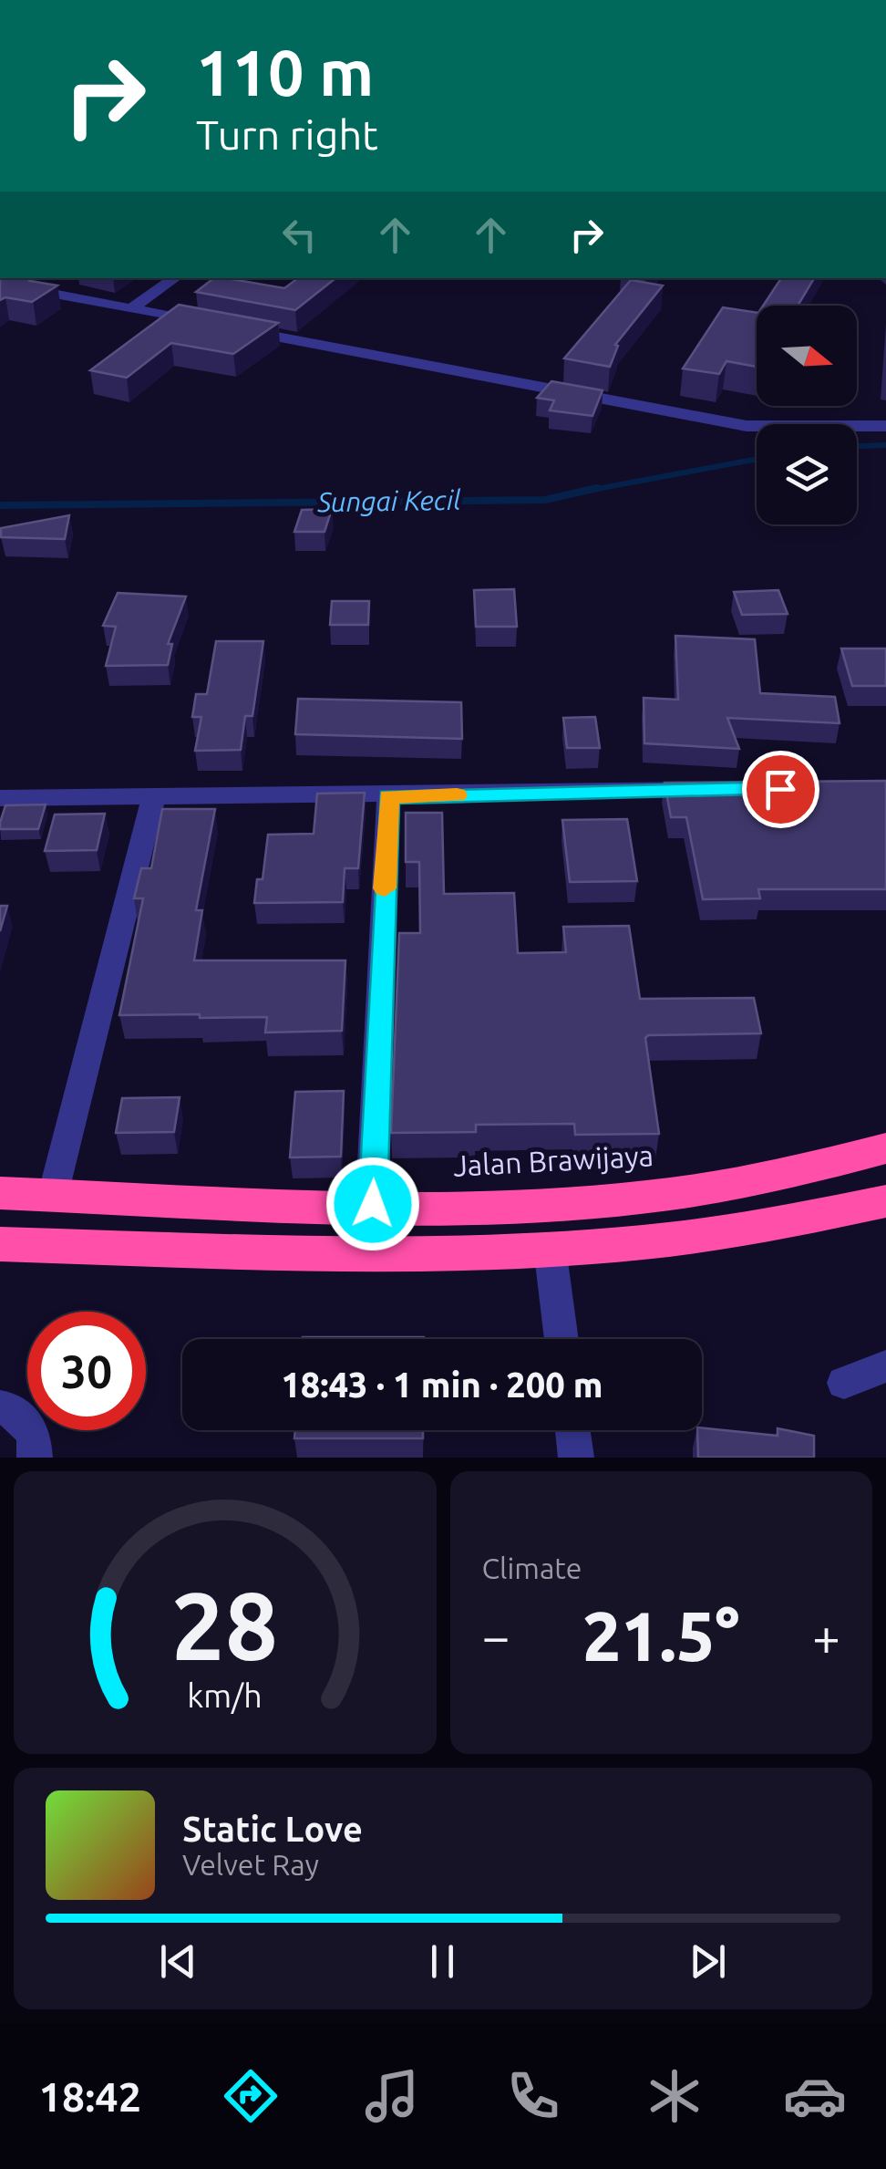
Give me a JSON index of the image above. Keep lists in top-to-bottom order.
{
  "streets": {
    "highway": ["Jalan Brawijaya"]
  },
  "water": ["Sungai Kecil"],
  "north": "right",
  "page": {
    "turn": ["110 m", "Turn right"],
    "limit": "30",
    "trip": "18:43 · 1 min · 200 m",
    "tile": "Climate",
    "heat": ["−", "21.5°", "+"],
    "song": ["Static Love", "Velvet Ray"],
    "tabs": "18:42",
    "gauge": ["28", "km/h"]
  }
}
